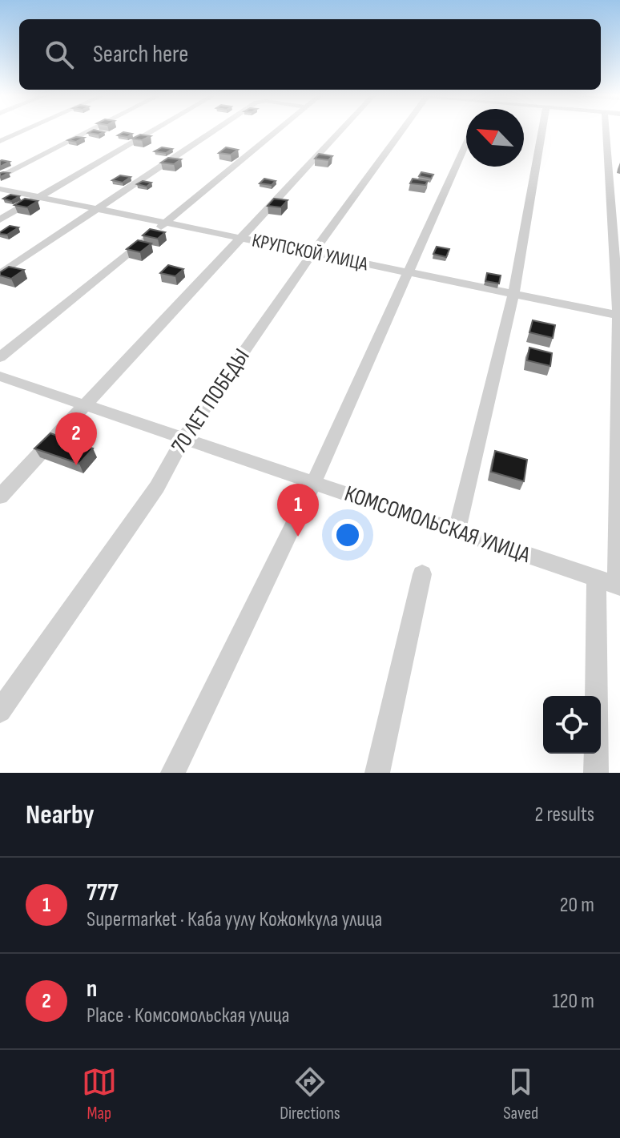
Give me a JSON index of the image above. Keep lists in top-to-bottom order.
{
  "streets": {
    "street": ["КРУПСКОЙ УЛИЦА", "70 ЛЕТ ПОБЕДЫ", "КОМСОМОЛЬСКАЯ УЛИЦА"]
  },
  "crossings": [
    ["КРУПСКОЙ УЛИЦА", "70 ЛЕТ ПОБЕДЫ"],
    ["70 ЛЕТ ПОБЕДЫ", "КОМСОМОЛЬСКАЯ УЛИЦА"]
  ],
  "north": "top left",
  "page": {
    "search": "Search here",
    "pins": ["2", "1"],
    "heading": ["Nearby", "2 results"],
    "list": [
      {
        "mark": "1",
        "name": "777",
        "note": "Supermarket · Каба уулу Кожомкула улица",
        "value": "20 m"
      },
      {
        "mark": "2",
        "name": "п",
        "note": "Place · Комсомольская улица",
        "value": "120 m"
      }
    ],
    "nav": ["Map", "Directions", "Saved"]
  }
}
